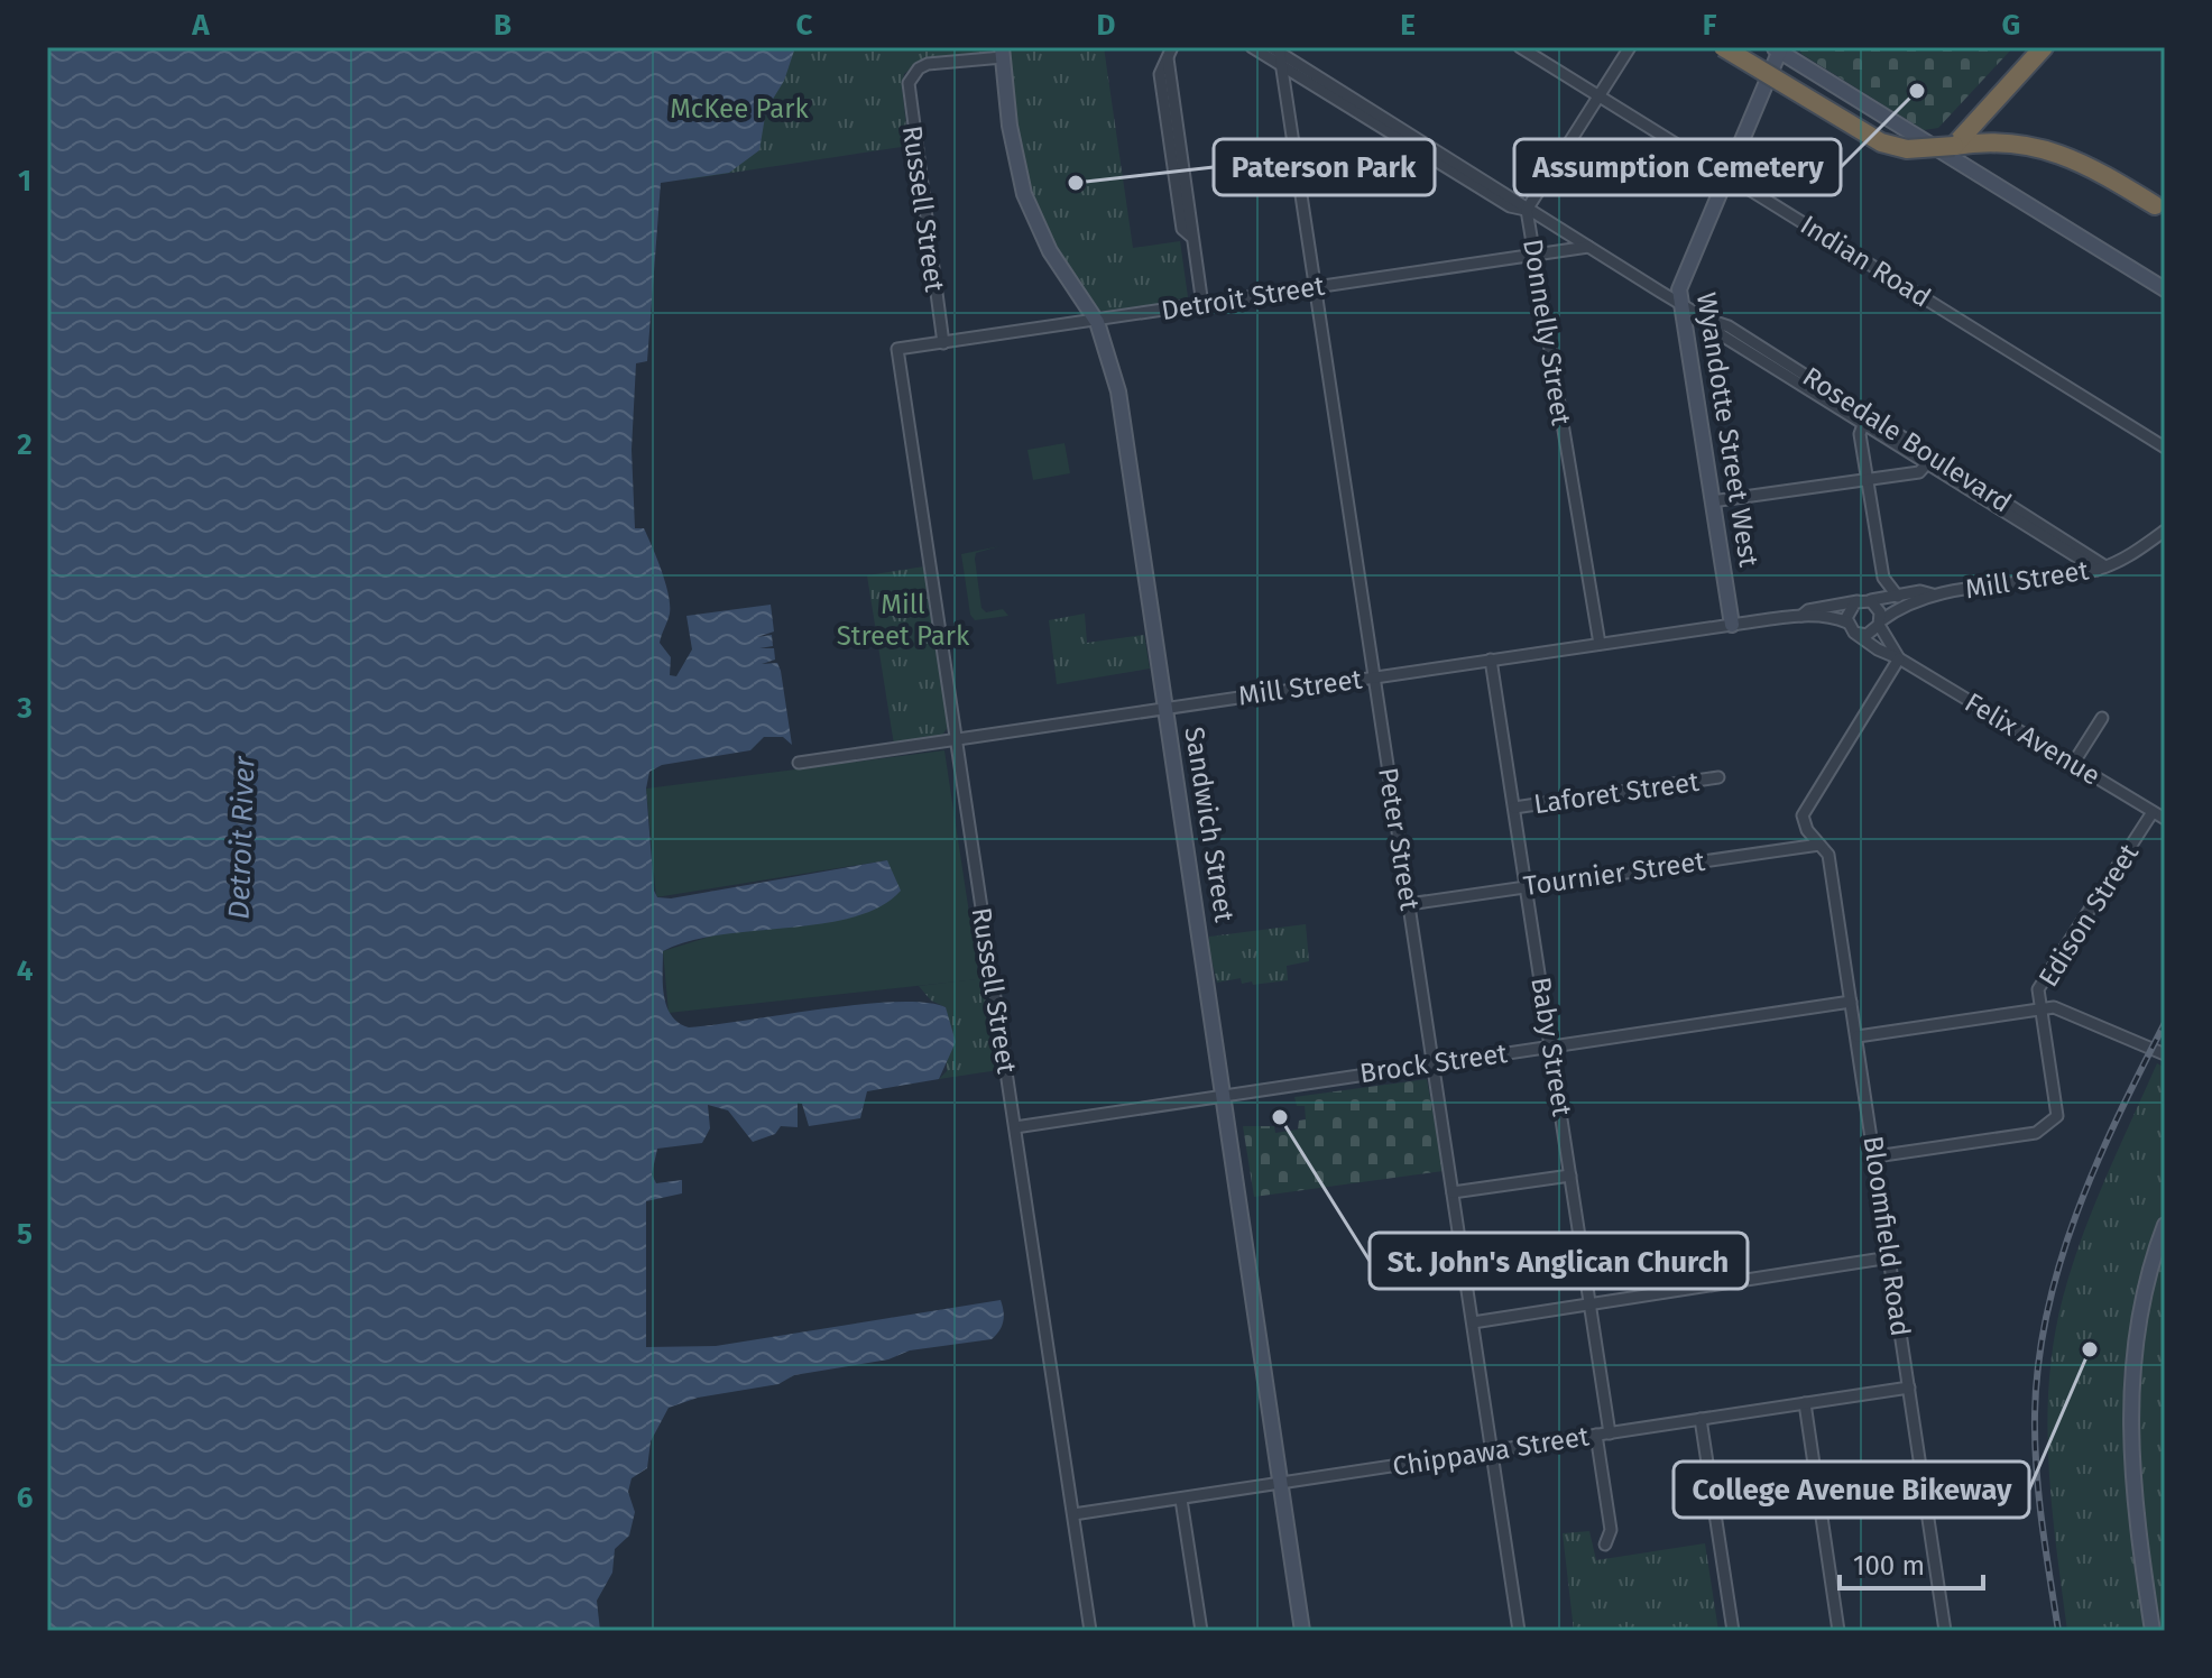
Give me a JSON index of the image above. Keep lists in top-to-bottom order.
{
  "streets": {
    "main road": ["Wyandotte Street West", "Sandwich Street"],
    "street": [
      "Russell Street",
      "Indian Road",
      "Detroit Street",
      "Donnelly Street",
      "Rosedale Boulevard",
      "Mill Street",
      "Felix Avenue",
      "Laforet Street",
      "Peter Street",
      "Tournier Street",
      "Edison Street",
      "Baby Street",
      "Brock Street",
      "Bloomfield Road",
      "Chippawa Street"
    ]
  },
  "crossings": [
    ["Russell Street", "Detroit Street"],
    ["Russell Street", "Mill Street"],
    ["Russell Street", "Sandwich Street"],
    ["Russell Street", "Brock Street"],
    ["Russell Street", "Chippawa Street"],
    ["Indian Road", "Donnelly Street"],
    ["Indian Road", "Wyandotte Street West"],
    ["Detroit Street", "Donnelly Street"],
    ["Detroit Street", "Rosedale Boulevard"],
    ["Detroit Street", "Sandwich Street"],
    ["Detroit Street", "Peter Street"],
    ["Donnelly Street", "Rosedale Boulevard"],
    ["Donnelly Street", "Mill Street"],
    ["Wyandotte Street West", "Rosedale Boulevard"],
    ["Wyandotte Street West", "Mill Street"],
    ["Rosedale Boulevard", "Mill Street"],
    ["Rosedale Boulevard", "Peter Street"],
    ["Mill Street", "Felix Avenue"],
    ["Mill Street", "Sandwich Street"],
    ["Mill Street", "Peter Street"],
    ["Mill Street", "Baby Street"],
    ["Felix Avenue", "Edison Street"],
    ["Felix Avenue", "Bloomfield Road"],
    ["Laforet Street", "Baby Street"],
    ["Sandwich Street", "Brock Street"],
    ["Sandwich Street", "Chippawa Street"],
    ["Peter Street", "Tournier Street"],
    ["Peter Street", "Brock Street"],
    ["Peter Street", "Chippawa Street"],
    ["Tournier Street", "Baby Street"],
    ["Tournier Street", "Bloomfield Road"],
    ["Edison Street", "Bloomfield Road"],
    ["Baby Street", "Brock Street"],
    ["Baby Street", "Chippawa Street"],
    ["Brock Street", "Bloomfield Road"],
    ["Bloomfield Road", "Chippawa Street"]
  ],
  "water": ["Detroit River"],
  "parks": ["McKee Park", "Mill Street Park"],
  "places": [
    "Assumption Cemetery",
    "Paterson Park",
    "St. John's Anglican Church",
    "College Avenue Bikeway"
  ],
  "scale_bar": "100 m",
  "grid": {
    "columns": [
      "A",
      "B",
      "C",
      "D",
      "E",
      "F",
      "G"
    ],
    "rows": [
      "1",
      "2",
      "3",
      "4",
      "5",
      "6"
    ]
  }
}
